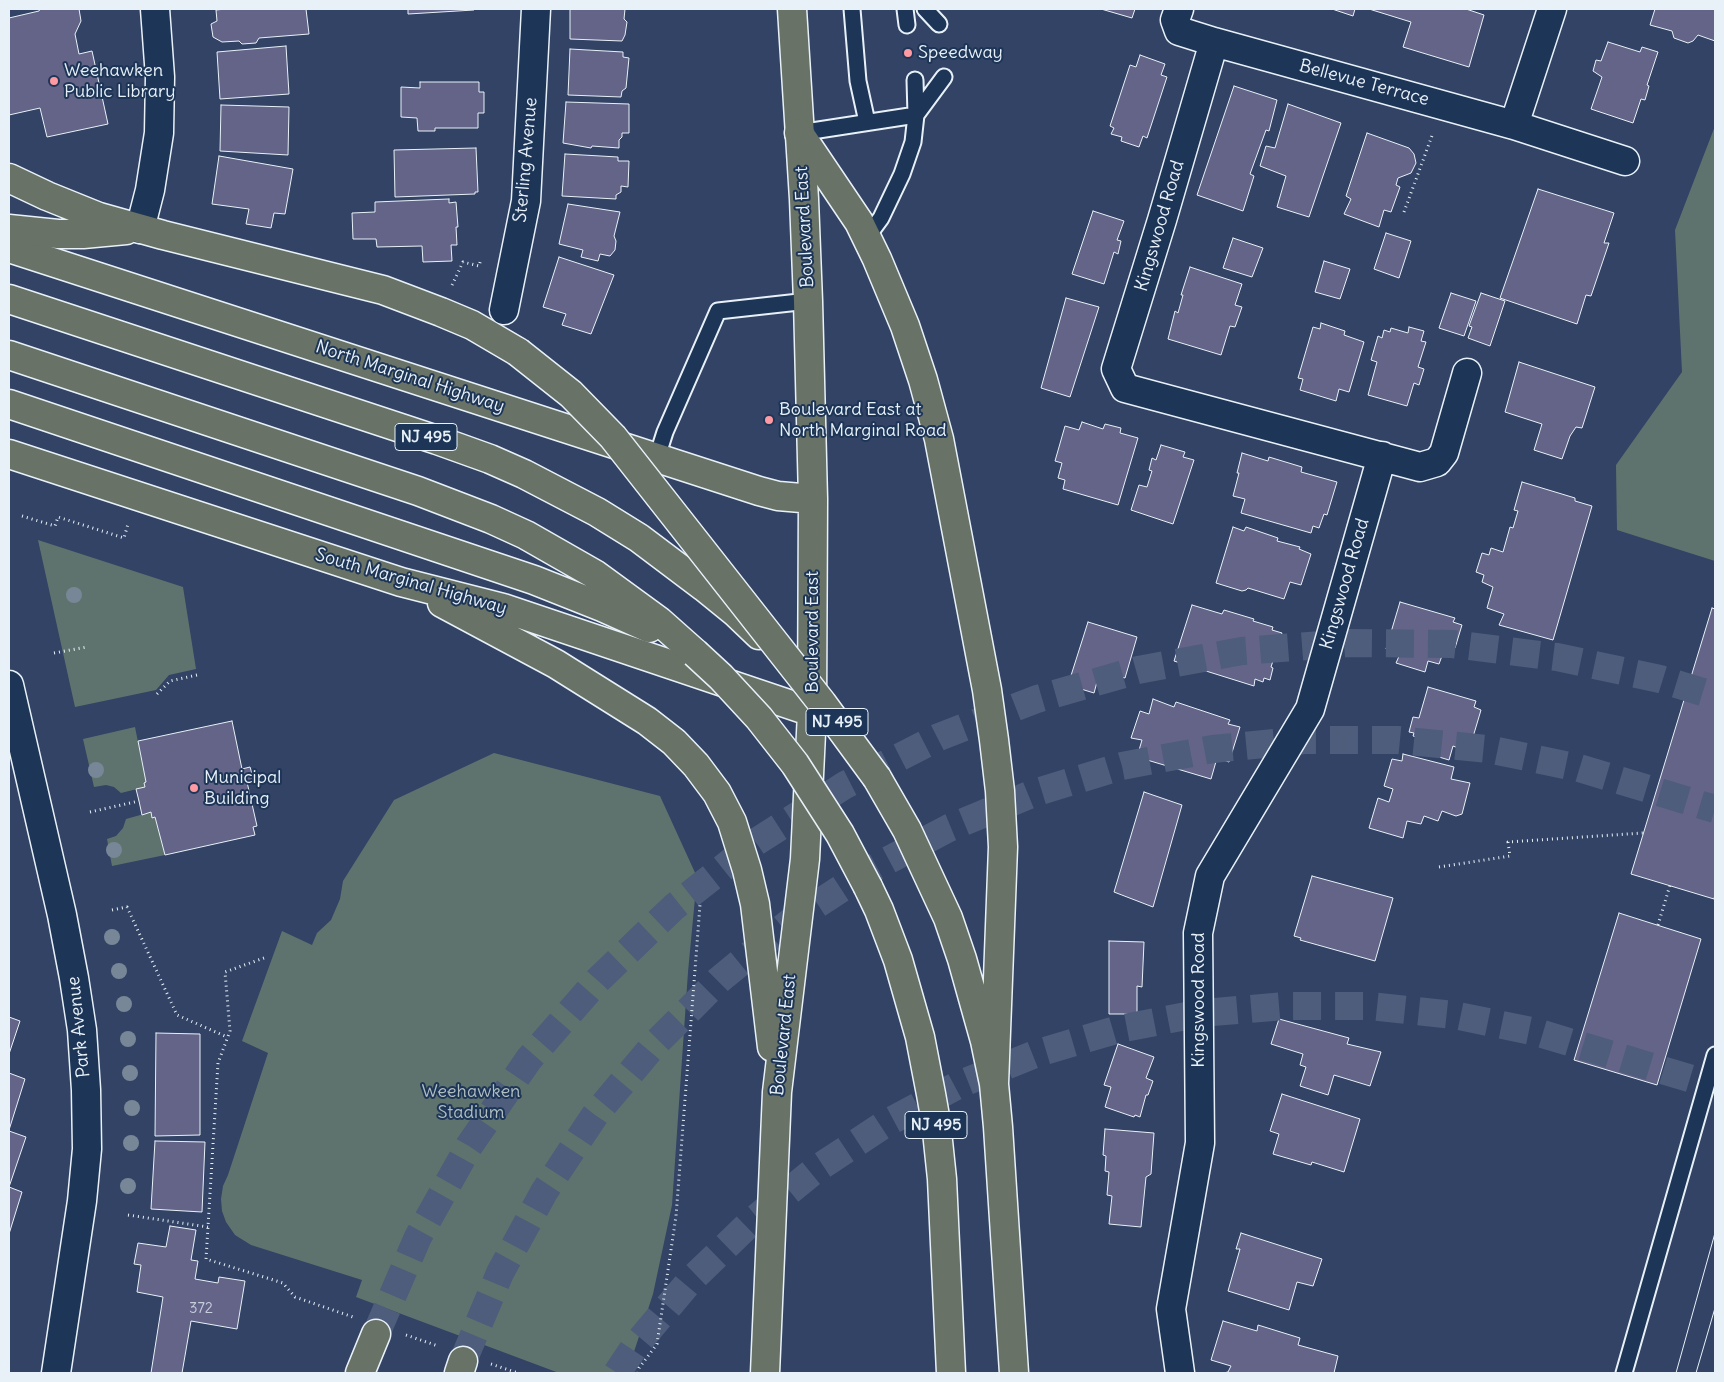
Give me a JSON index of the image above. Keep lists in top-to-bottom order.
{
  "streets": {
    "main road": [
      "Boulevard East",
      "North Marginal Highway",
      "NJ 495",
      "South Marginal Highway"
    ],
    "street": [
      "Bellevue Terrace",
      "Sterling Avenue",
      "Kingswood Road",
      "Park Avenue"
    ]
  },
  "crossings": [
    ["Bellevue Terrace", "Kingswood Road"],
    ["Boulevard East", "North Marginal Highway"],
    ["Boulevard East", "South Marginal Highway"]
  ],
  "parks": ["Weehawken Stadium"],
  "places": [
    "Speedway",
    "Weehawken Public Library",
    "Boulevard East at North Marginal Road",
    "Municipal Building"
  ],
  "house_numbers": ["372"]
}
